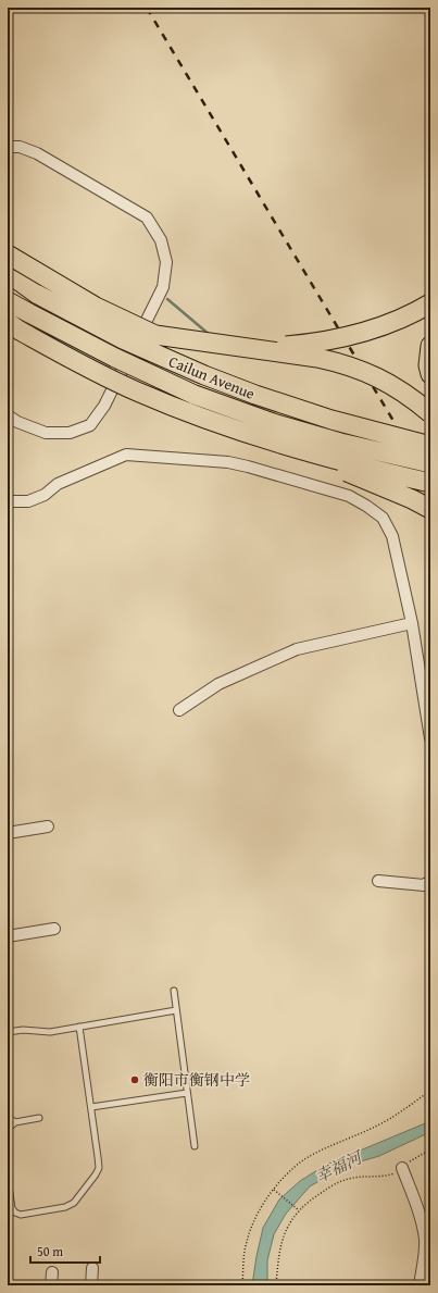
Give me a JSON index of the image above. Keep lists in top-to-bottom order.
{
  "streets": {
    "highway": ["Cailun Avenue"]
  },
  "water": ["幸福河"],
  "places": ["衡阳市衡钢中学"],
  "scale_bar": "50 m"
}
